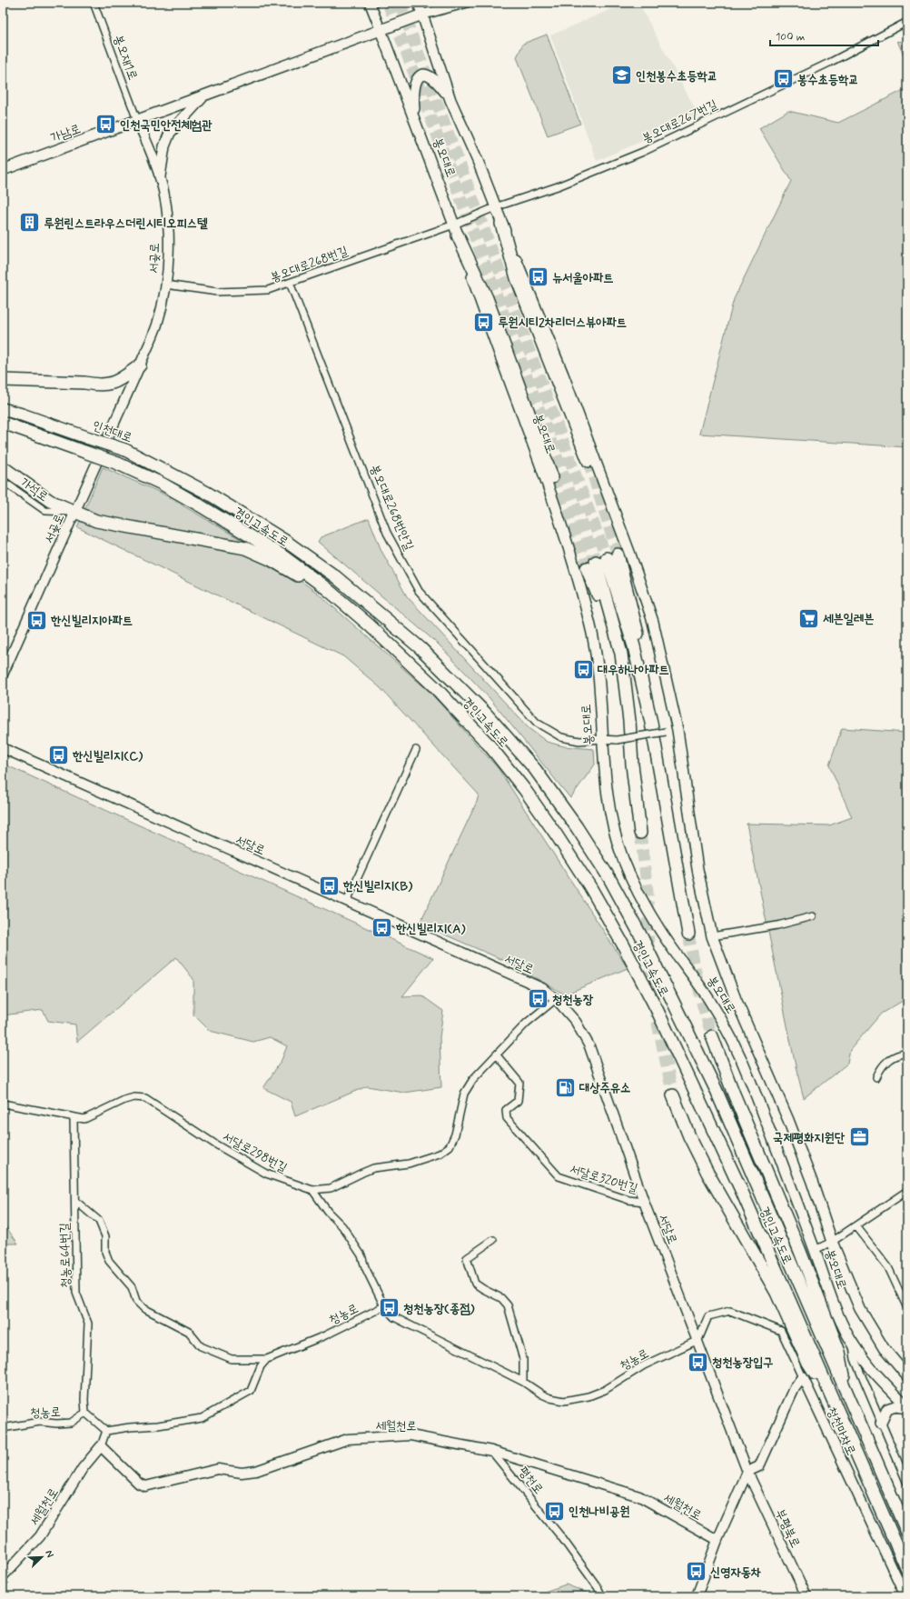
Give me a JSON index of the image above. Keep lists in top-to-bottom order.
{
  "streets": {
    "highway": ["인천대로", "경인고속도로"],
    "main road": ["가남로", "봉오대로"],
    "street": [
      "봉오재1로",
      "봉오대로267번길",
      "서곶로",
      "봉오대로268번길",
      "가석로",
      "봉오대로268번안길",
      "서달로",
      "서달로298번길",
      "서달로320번길",
      "청농로64번길",
      "청농로",
      "세월천로",
      "청천마차로",
      "평천로",
      "부평북로"
    ]
  },
  "crossings": [
    ["봉오재1로", "가남로"],
    ["봉오재1로", "서곶로"],
    ["봉오대로267번길", "봉오대로"],
    ["봉오대로267번길", "봉오대로268번길"],
    ["가남로", "서곶로"],
    ["봉오대로", "봉오대로268번길"],
    ["봉오대로", "봉오대로268번안길"],
    ["서곶로", "봉오대로268번길"],
    ["서곶로", "가석로"],
    ["봉오대로268번길", "봉오대로268번안길"],
    ["인천대로", "경인고속도로"],
    ["서달로", "서달로298번길"],
    ["서달로", "서달로320번길"],
    ["서달로", "청농로"],
    ["서달로", "부평북로"],
    ["서달로298번길", "서달로320번길"],
    ["서달로298번길", "청농로64번길"],
    ["청농로64번길", "청농로"],
    ["세월천로", "평천로"]
  ],
  "places": {
    "school or university": ["인천봉수초등학교"],
    "bus stop": [
      "봉수초등학교",
      "인천국민안전체험관",
      "뉴서울아파트",
      "루원시티2차리더스뷰아파트",
      "한신빌리지아파트",
      "대우하나아파트",
      "한신빌리지(C)",
      "한신빌리지(B)",
      "한신빌리지(A)",
      "청천농장",
      "청천농장(종점)",
      "청천농장입구",
      "인천나비공원",
      "신영자동차"
    ],
    "building": ["루원린스트라우스더린시티오피스텔"],
    "supermarket": ["세븐일레븐"],
    "fuel station": ["대상주유소"],
    "office": ["국제평화지원단"]
  },
  "scale_bar": "100 m",
  "north": "top right"
}
